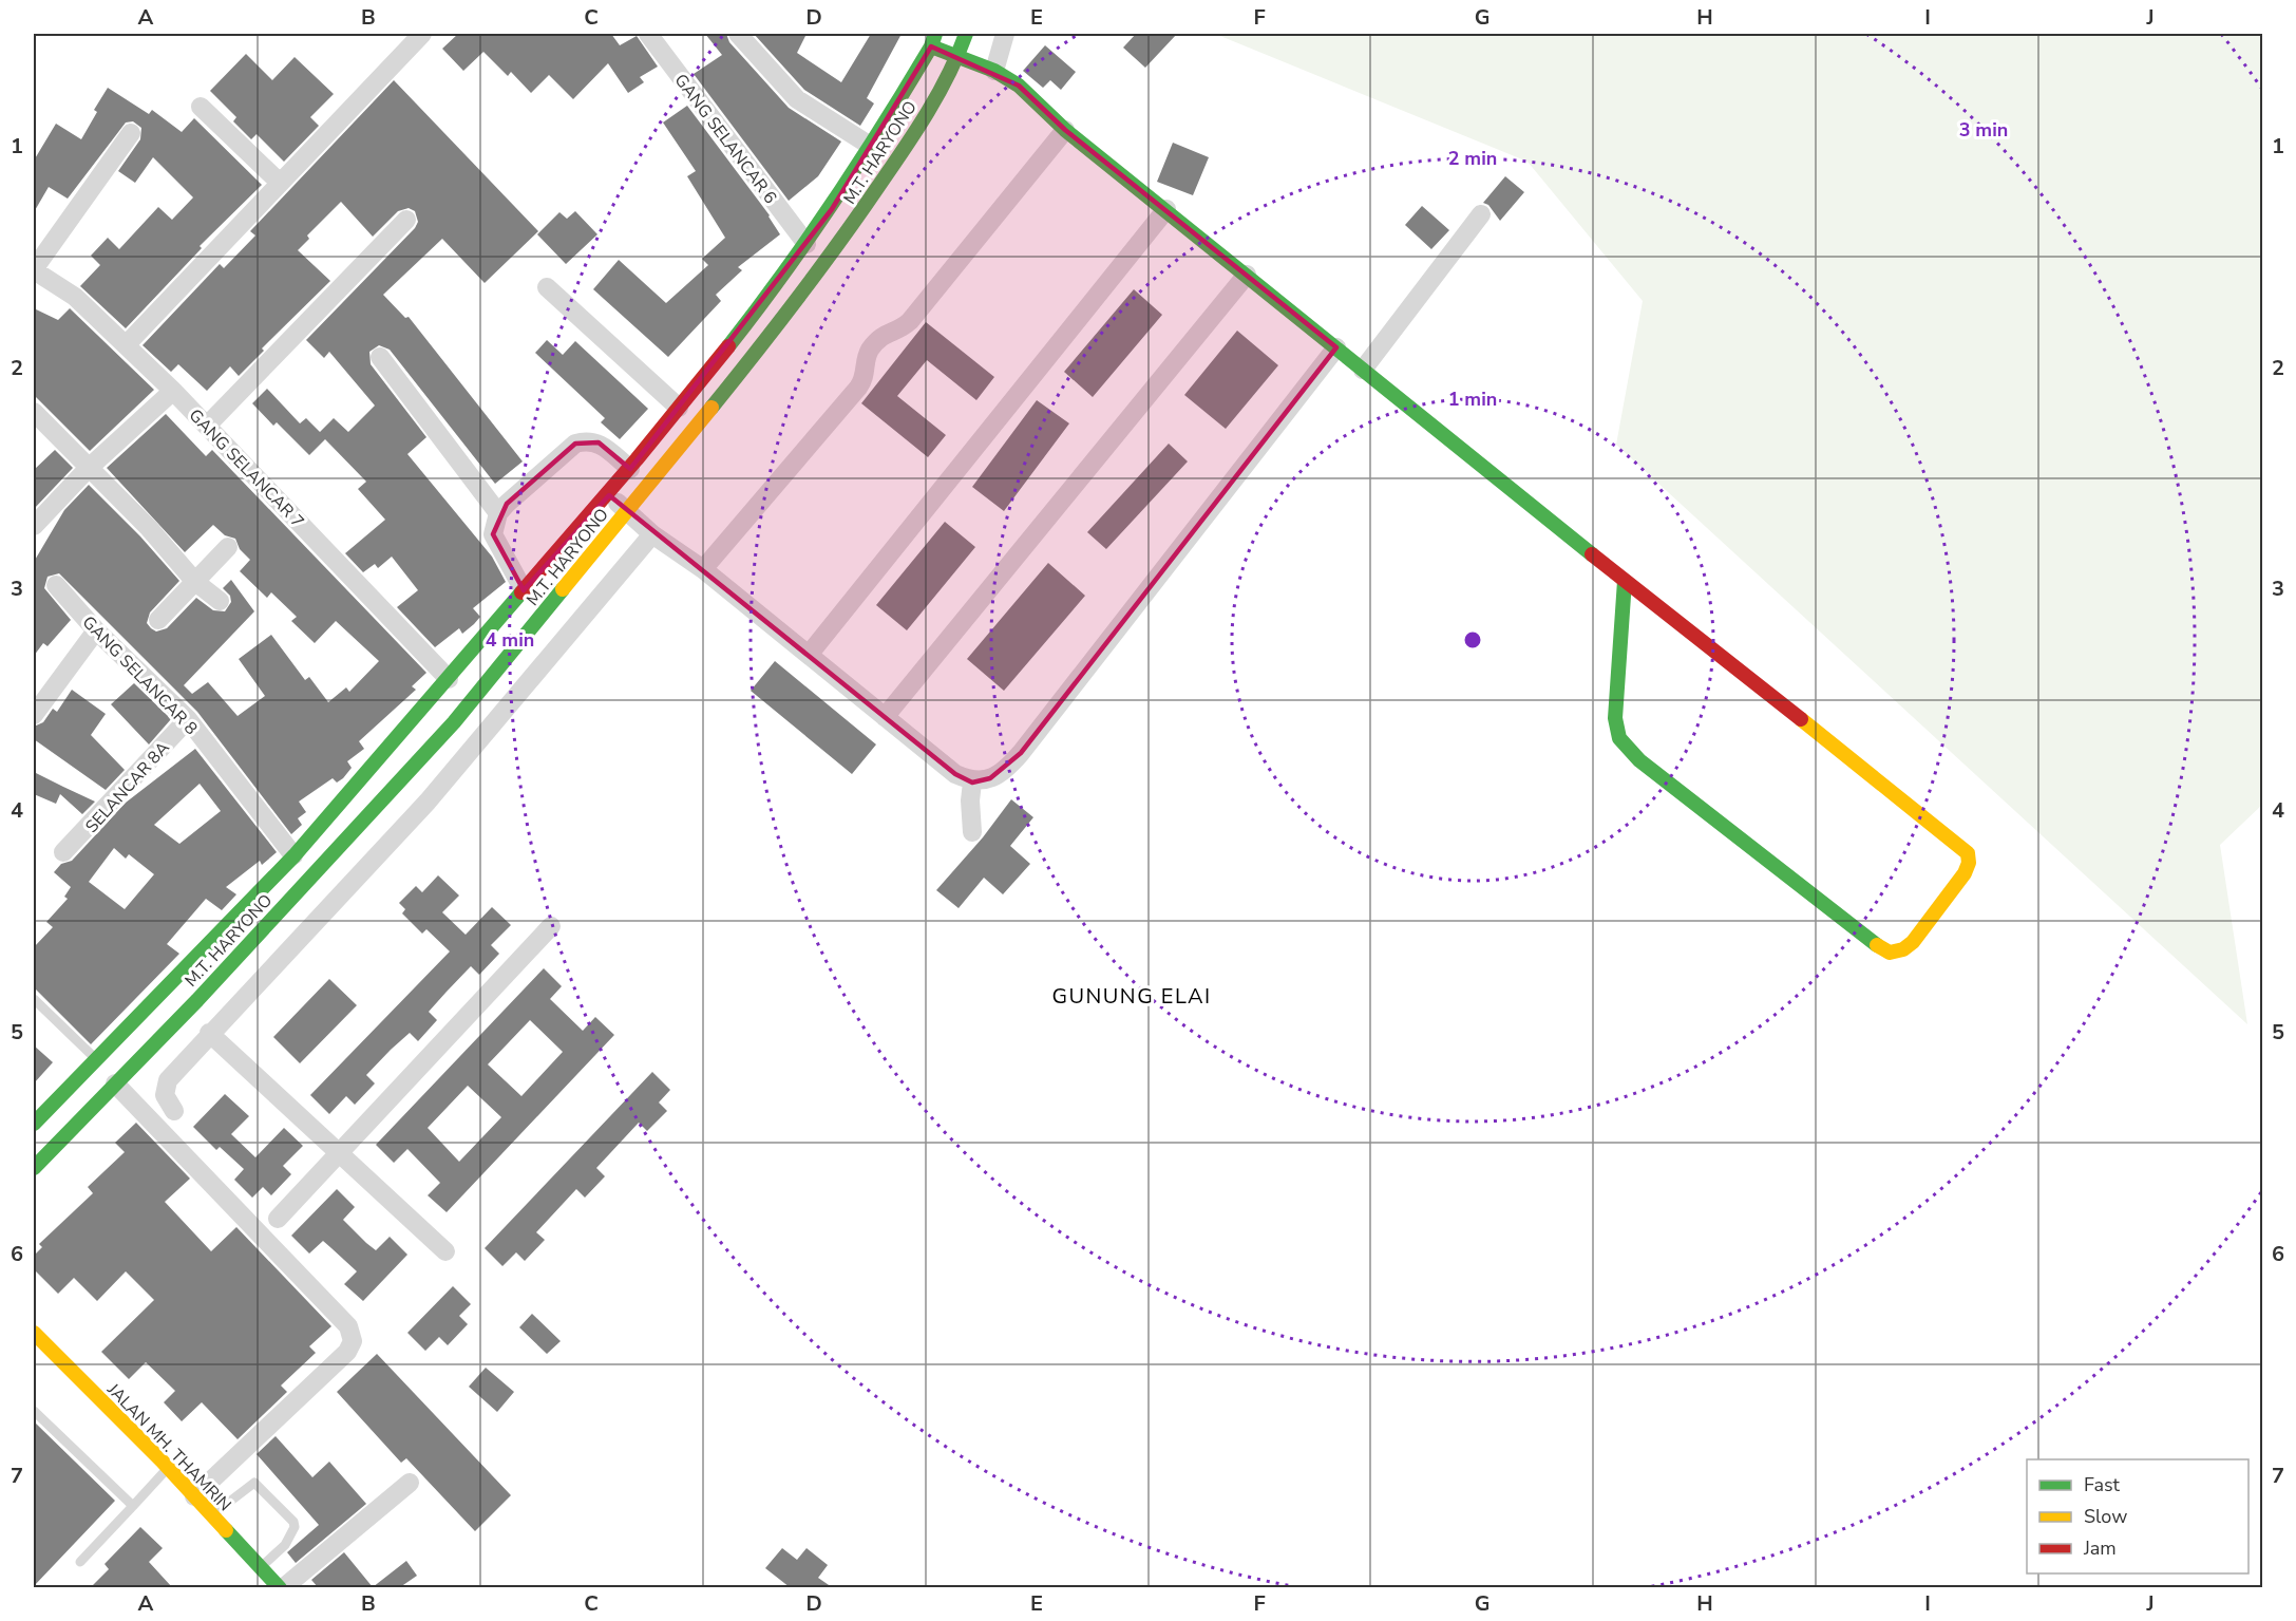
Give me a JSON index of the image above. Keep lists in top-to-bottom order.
{
  "streets": {
    "main road": ["M.T. HARYONO", "JALAN MH. THAMRIN"],
    "street": [
      "GANG SELANCAR 6",
      "GANG SELANCAR 7",
      "GANG SELANCAR 8",
      "SELANCAR 8A"
    ]
  },
  "crossings": [
    ["GANG SELANCAR 6", "M.T. HARYONO"],
    ["M.T. HARYONO", "GANG SELANCAR 7"],
    ["M.T. HARYONO", "GANG SELANCAR 8"],
    ["GANG SELANCAR 8", "SELANCAR 8A"]
  ],
  "districts": ["GUNUNG ELAI"],
  "legend": ["Fast", "Slow", "Jam"],
  "grid": {
    "columns": [
      "A",
      "B",
      "C",
      "D",
      "E",
      "F",
      "G",
      "H",
      "I",
      "J"
    ],
    "rows": [
      "1",
      "2",
      "3",
      "4",
      "5",
      "6",
      "7"
    ]
  },
  "rings": [
    "3 min",
    "2 min",
    "1 min",
    "4 min"
  ]
}
